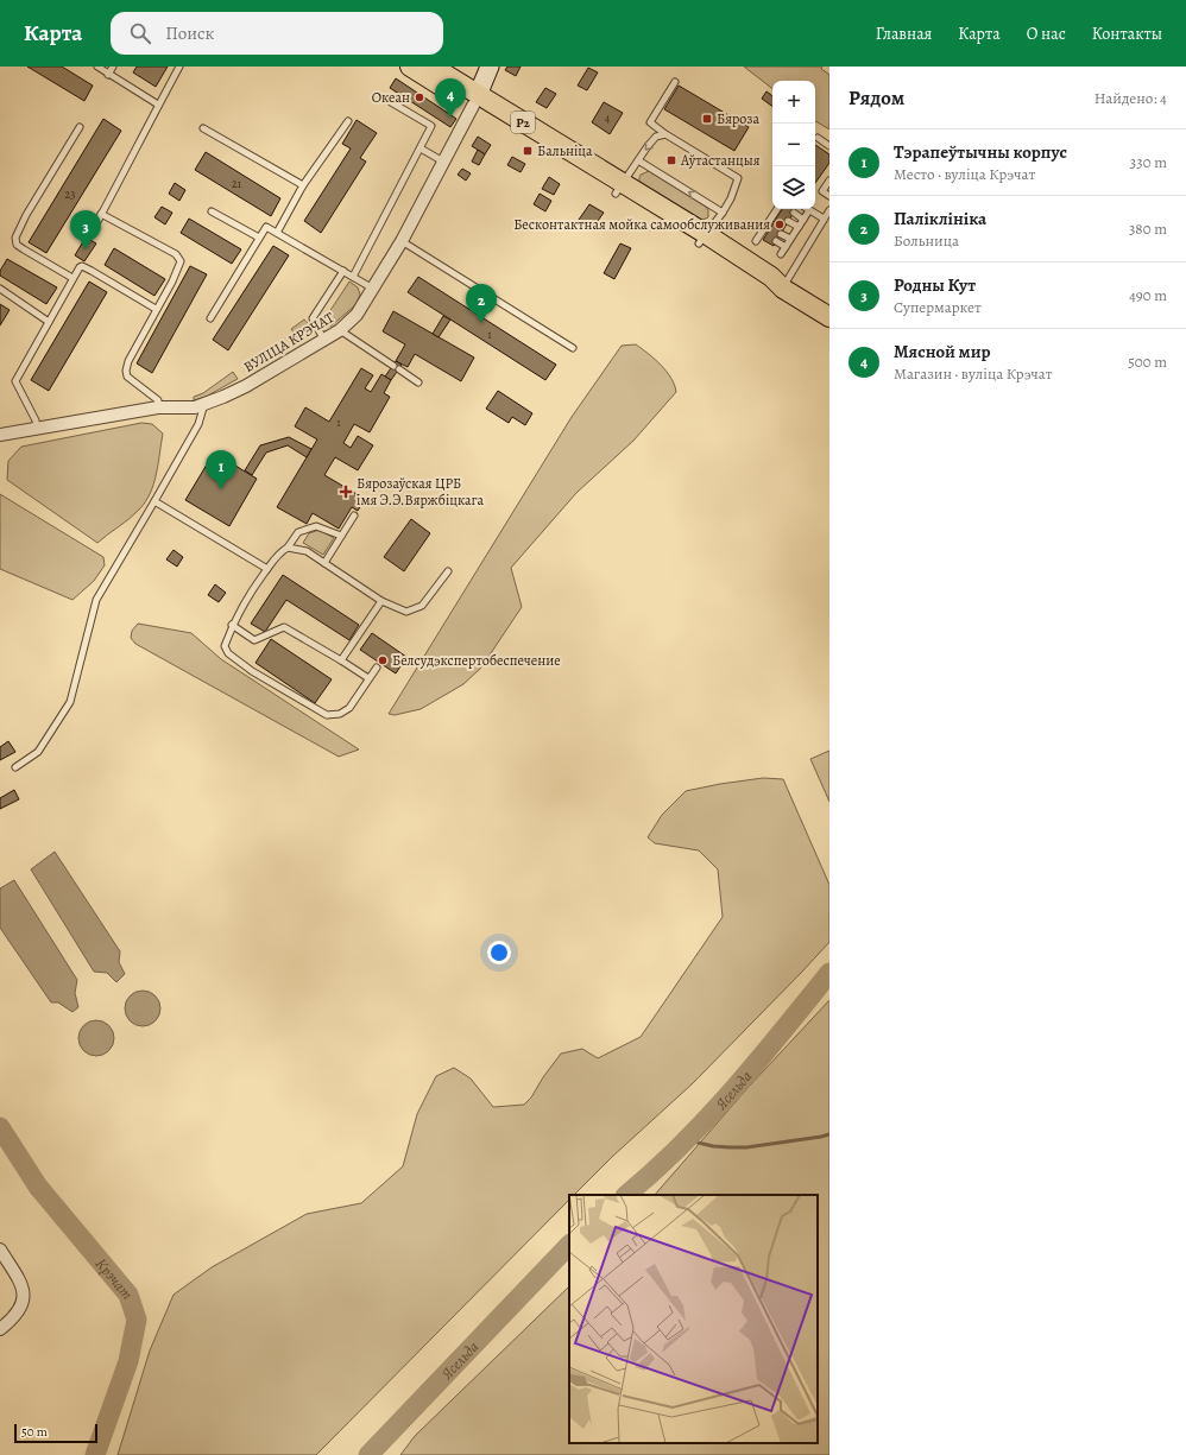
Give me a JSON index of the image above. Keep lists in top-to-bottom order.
{
  "streets": {
    "main road": ["Р2"],
    "street": ["ВУЛІЦА КРЭЧАТ"]
  },
  "crossings": [
    ["Р2", "ВУЛІЦА КРЭЧАТ"]
  ],
  "water": ["Ясельда", "Крэчат"],
  "places": {
    "other": ["Океан", "Бесконтактная мойка самообслуживания", "Белсудэкспертобеспечение"],
    "transit": ["Бяроза", "Бальніца", "Аўтастанцыя"],
    "health": ["Бярозаўская ЦРБ імя Э.Э.Вяржбіцкага"]
  },
  "house_numbers": [
    "4",
    "21",
    "23",
    "1",
    "1"
  ],
  "scale_bar": "50 m",
  "page": {
    "header": "Карта",
    "search": "Поиск",
    "nav": [
      "Главная",
      "Карта",
      "О нас",
      "Контакты"
    ],
    "heading": ["Рядом", "Найдено: 4"],
    "pins": [
      "4",
      "3",
      "2",
      "1"
    ],
    "map_buttons": ["+", "−"],
    "list": [
      {
        "mark": "1",
        "name": "Тэрапеўтычны корпус",
        "note": "Место · вуліца Крэчат",
        "value": "330 m"
      },
      {
        "mark": "2",
        "name": "Паліклініка",
        "note": "Больница",
        "value": "380 m"
      },
      {
        "mark": "3",
        "name": "Родны Кут",
        "note": "Супермаркет",
        "value": "490 m"
      },
      {
        "mark": "4",
        "name": "Мясной мир",
        "note": "Магазин · вуліца Крэчат",
        "value": "500 m"
      }
    ],
    "scale": "50 m"
  }
}
